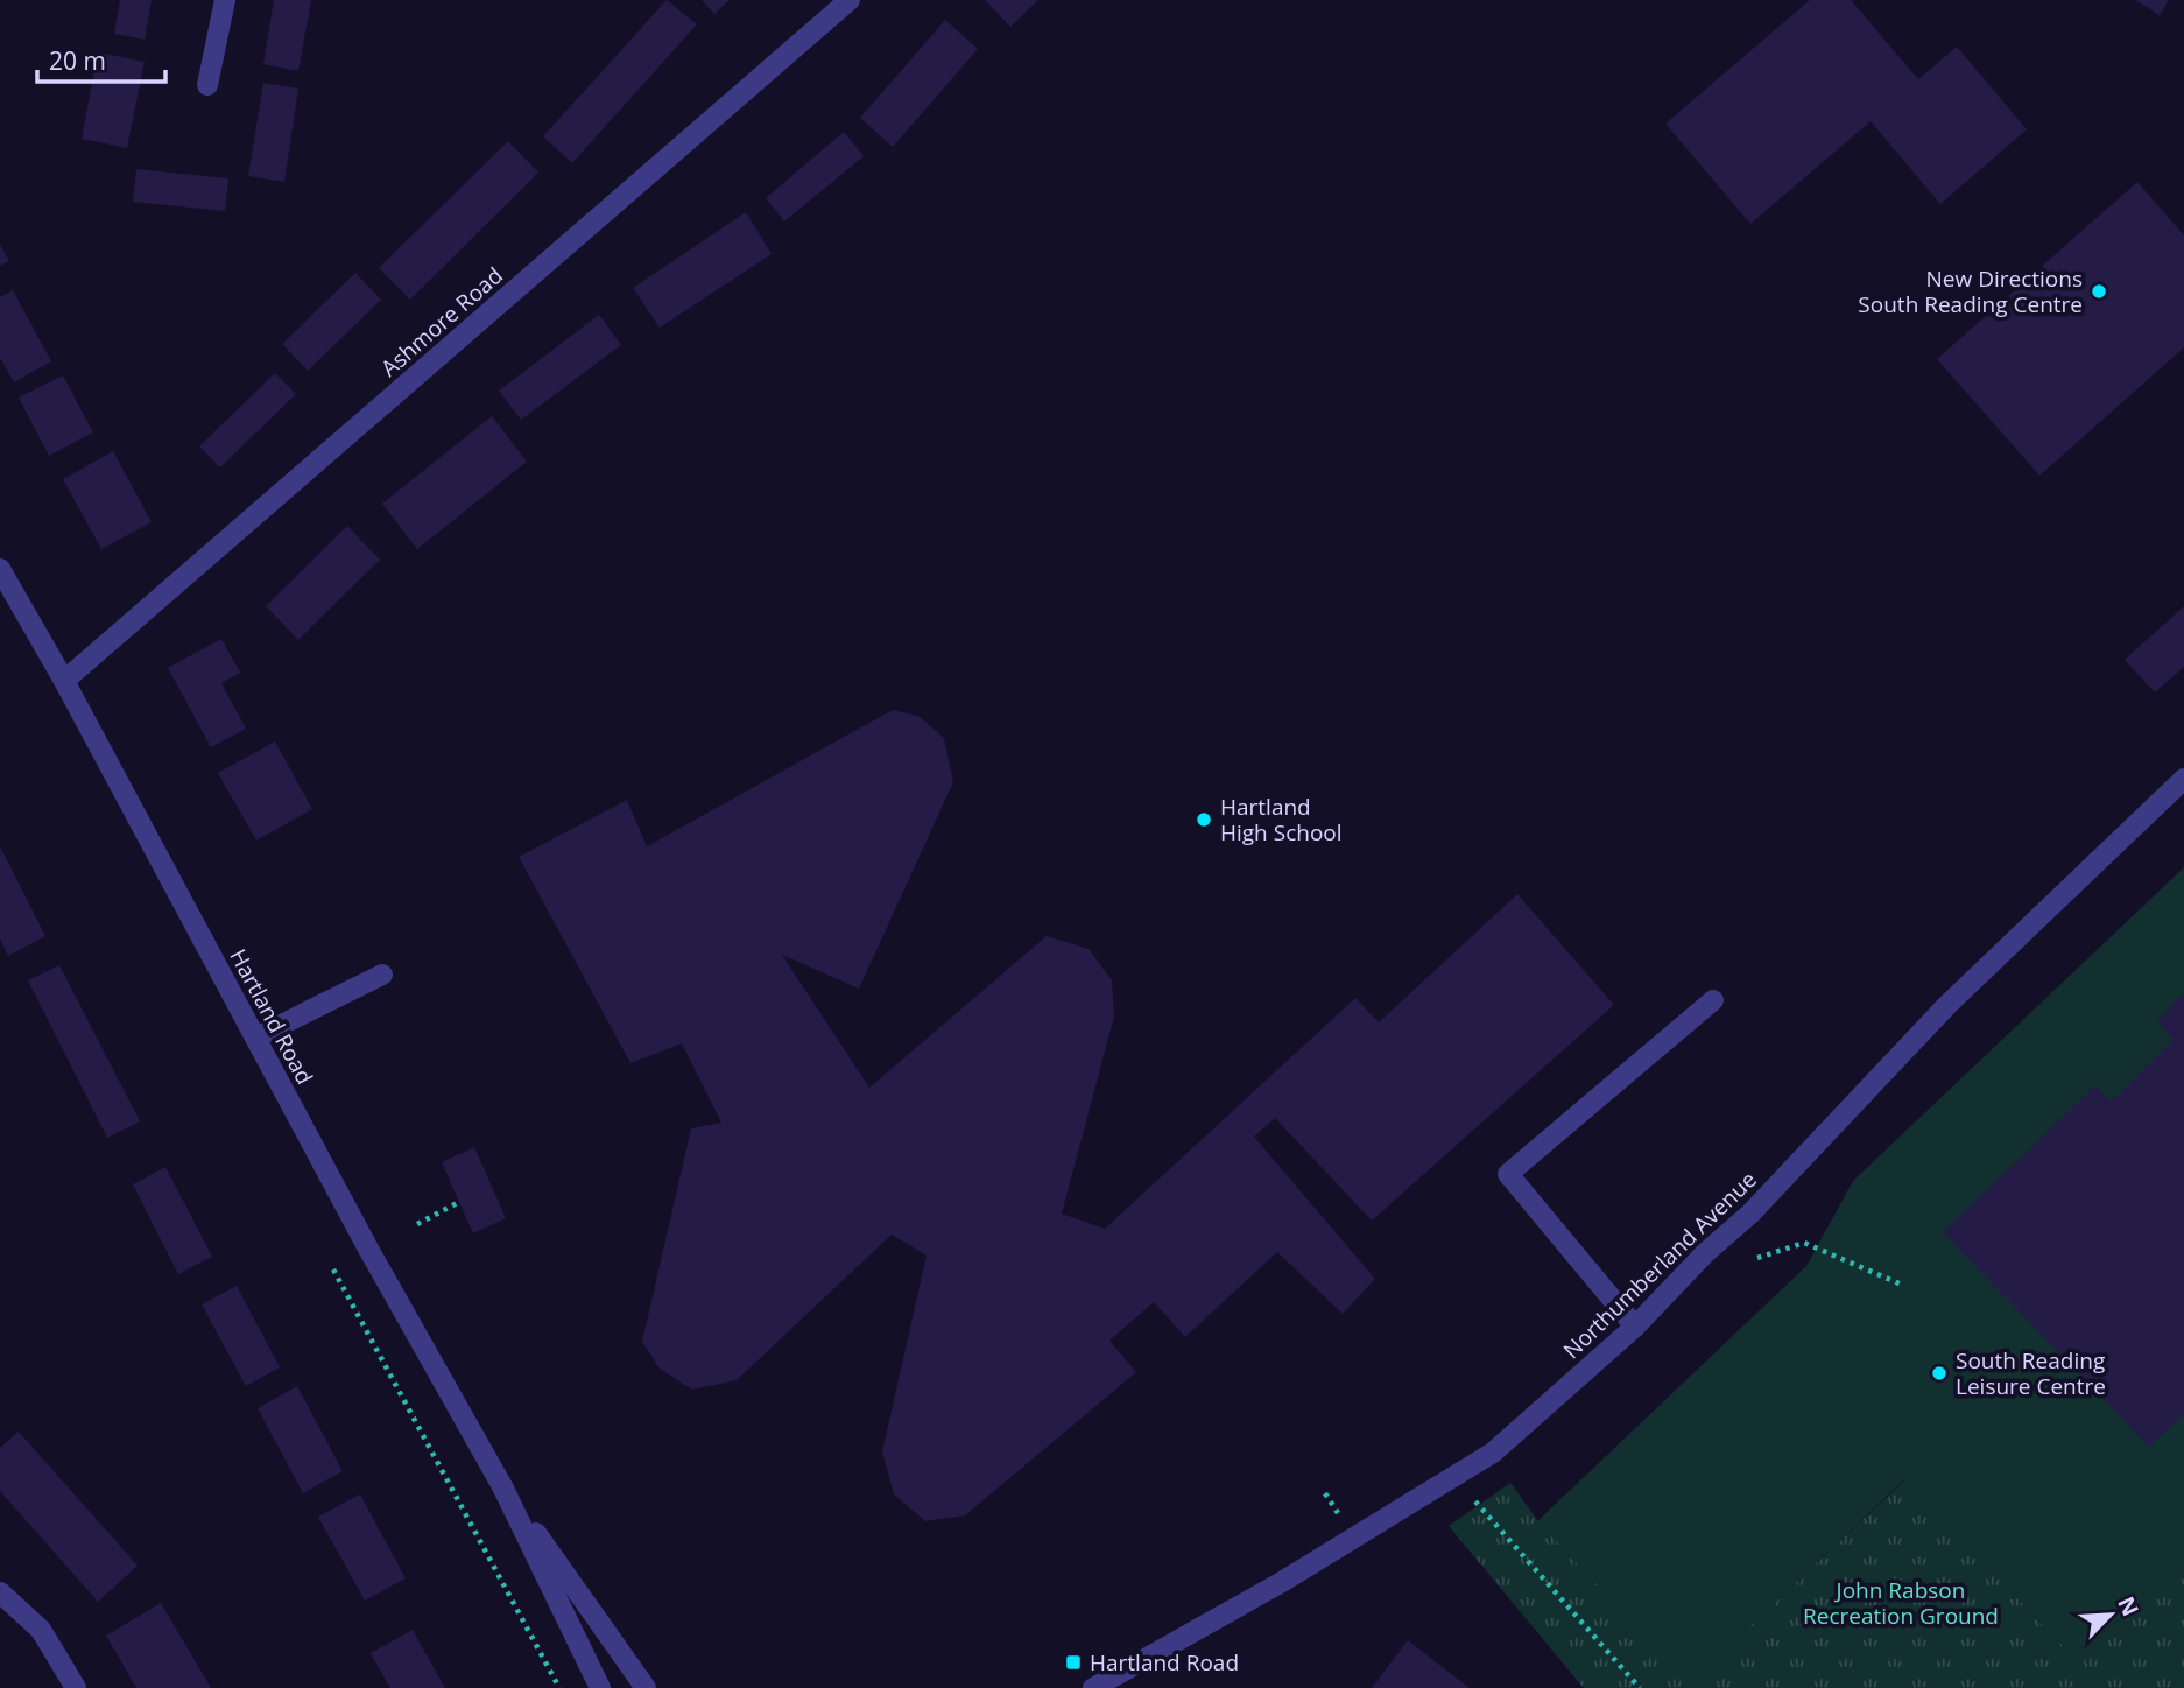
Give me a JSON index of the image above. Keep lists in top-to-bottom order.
{
  "streets": {
    "street": ["Ashmore Road", "Hartland Road", "Northumberland Avenue"]
  },
  "crossings": [
    ["Ashmore Road", "Hartland Road"]
  ],
  "parks": ["John Rabson Recreation Ground"],
  "places": {
    "other": ["New Directions South Reading Centre", "Hartland High School", "South Reading Leisure Centre"],
    "transit": ["Hartland Road"]
  },
  "scale_bar": "20 m",
  "north": "top right"
}
